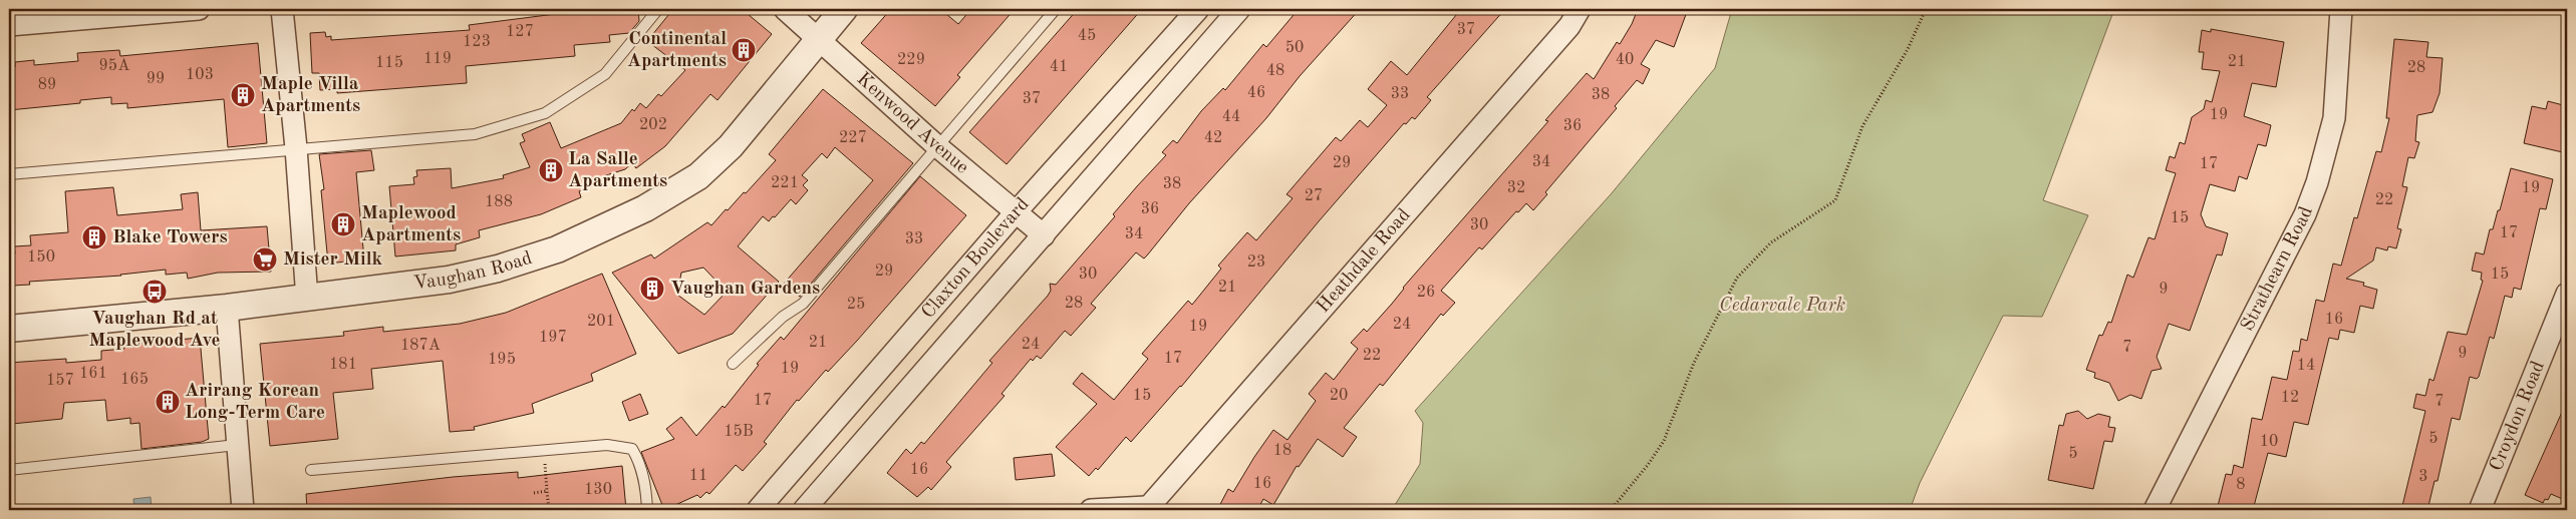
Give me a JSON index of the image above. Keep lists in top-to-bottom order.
{
  "streets": {
    "street": [
      "Kenwood Avenue",
      "Claxton Boulevard",
      "Heathdale Road",
      "Strathearn Road",
      "Vaughan Road",
      "Croydon Road"
    ]
  },
  "crossings": [
    ["Kenwood Avenue", "Claxton Boulevard"],
    ["Kenwood Avenue", "Vaughan Road"]
  ],
  "parks": ["Cedarvale Park"],
  "places": {
    "building": [
      "Continental Apartments",
      "Maple Villa Apartments",
      "La Salle Apartments",
      "Maplewood Apartments",
      "Blake Towers",
      "Vaughan Gardens",
      "Arirang Korean Long-Term Care"
    ],
    "supermarket": ["Mister Milk"],
    "bus stop": ["Vaughan Rd at Maplewood Ave"]
  },
  "house_numbers": [
    "37",
    "127",
    "45",
    "123",
    "50",
    "119",
    "229",
    "40",
    "21",
    "115",
    "95A",
    "41",
    "28",
    "48",
    "103",
    "99",
    "89",
    "46",
    "33",
    "38",
    "37",
    "19",
    "44",
    "202",
    "36",
    "227",
    "42",
    "34",
    "29",
    "17",
    "221",
    "38",
    "32",
    "19",
    "27",
    "22",
    "188",
    "36",
    "15",
    "30",
    "17",
    "34",
    "33",
    "150",
    "23",
    "29",
    "30",
    "15",
    "21",
    "9",
    "26",
    "28",
    "25",
    "16",
    "201",
    "24",
    "19",
    "197",
    "21",
    "24",
    "187A",
    "7",
    "9",
    "22",
    "17",
    "195",
    "181",
    "14",
    "19",
    "161",
    "165",
    "157",
    "15",
    "20",
    "12",
    "17",
    "7",
    "15B",
    "5",
    "10",
    "18",
    "5",
    "16",
    "11",
    "3",
    "16",
    "8",
    "130"
  ]
}
